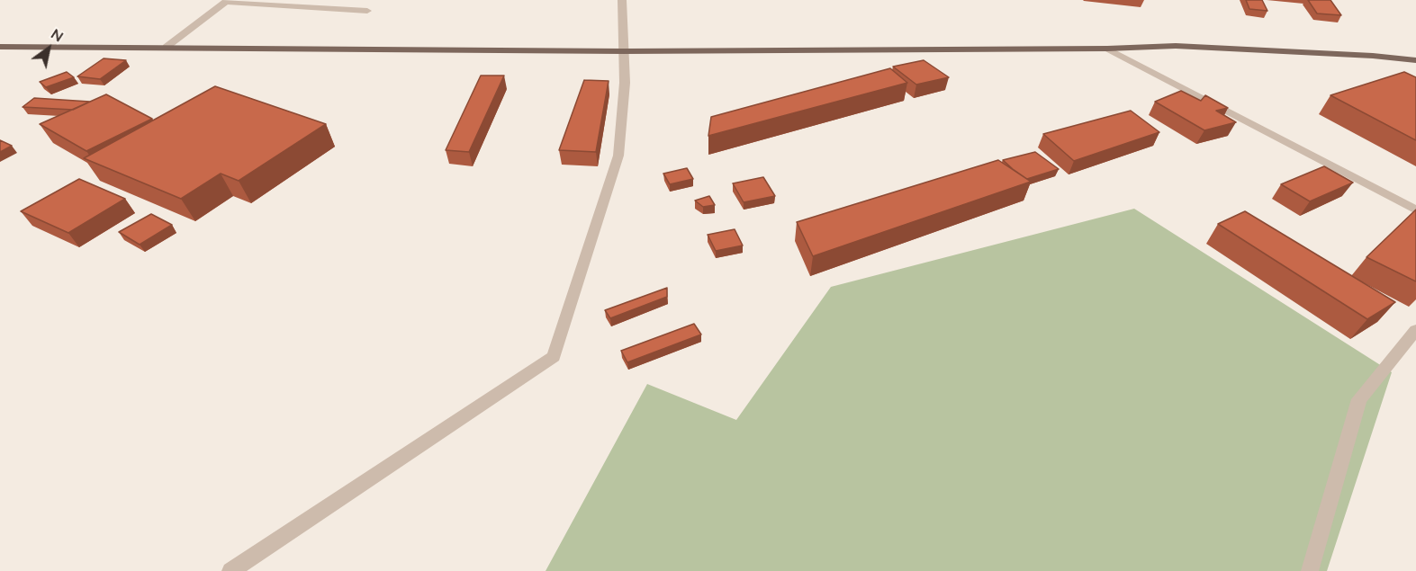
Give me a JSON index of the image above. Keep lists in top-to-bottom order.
{
  "north": "top right"
}
